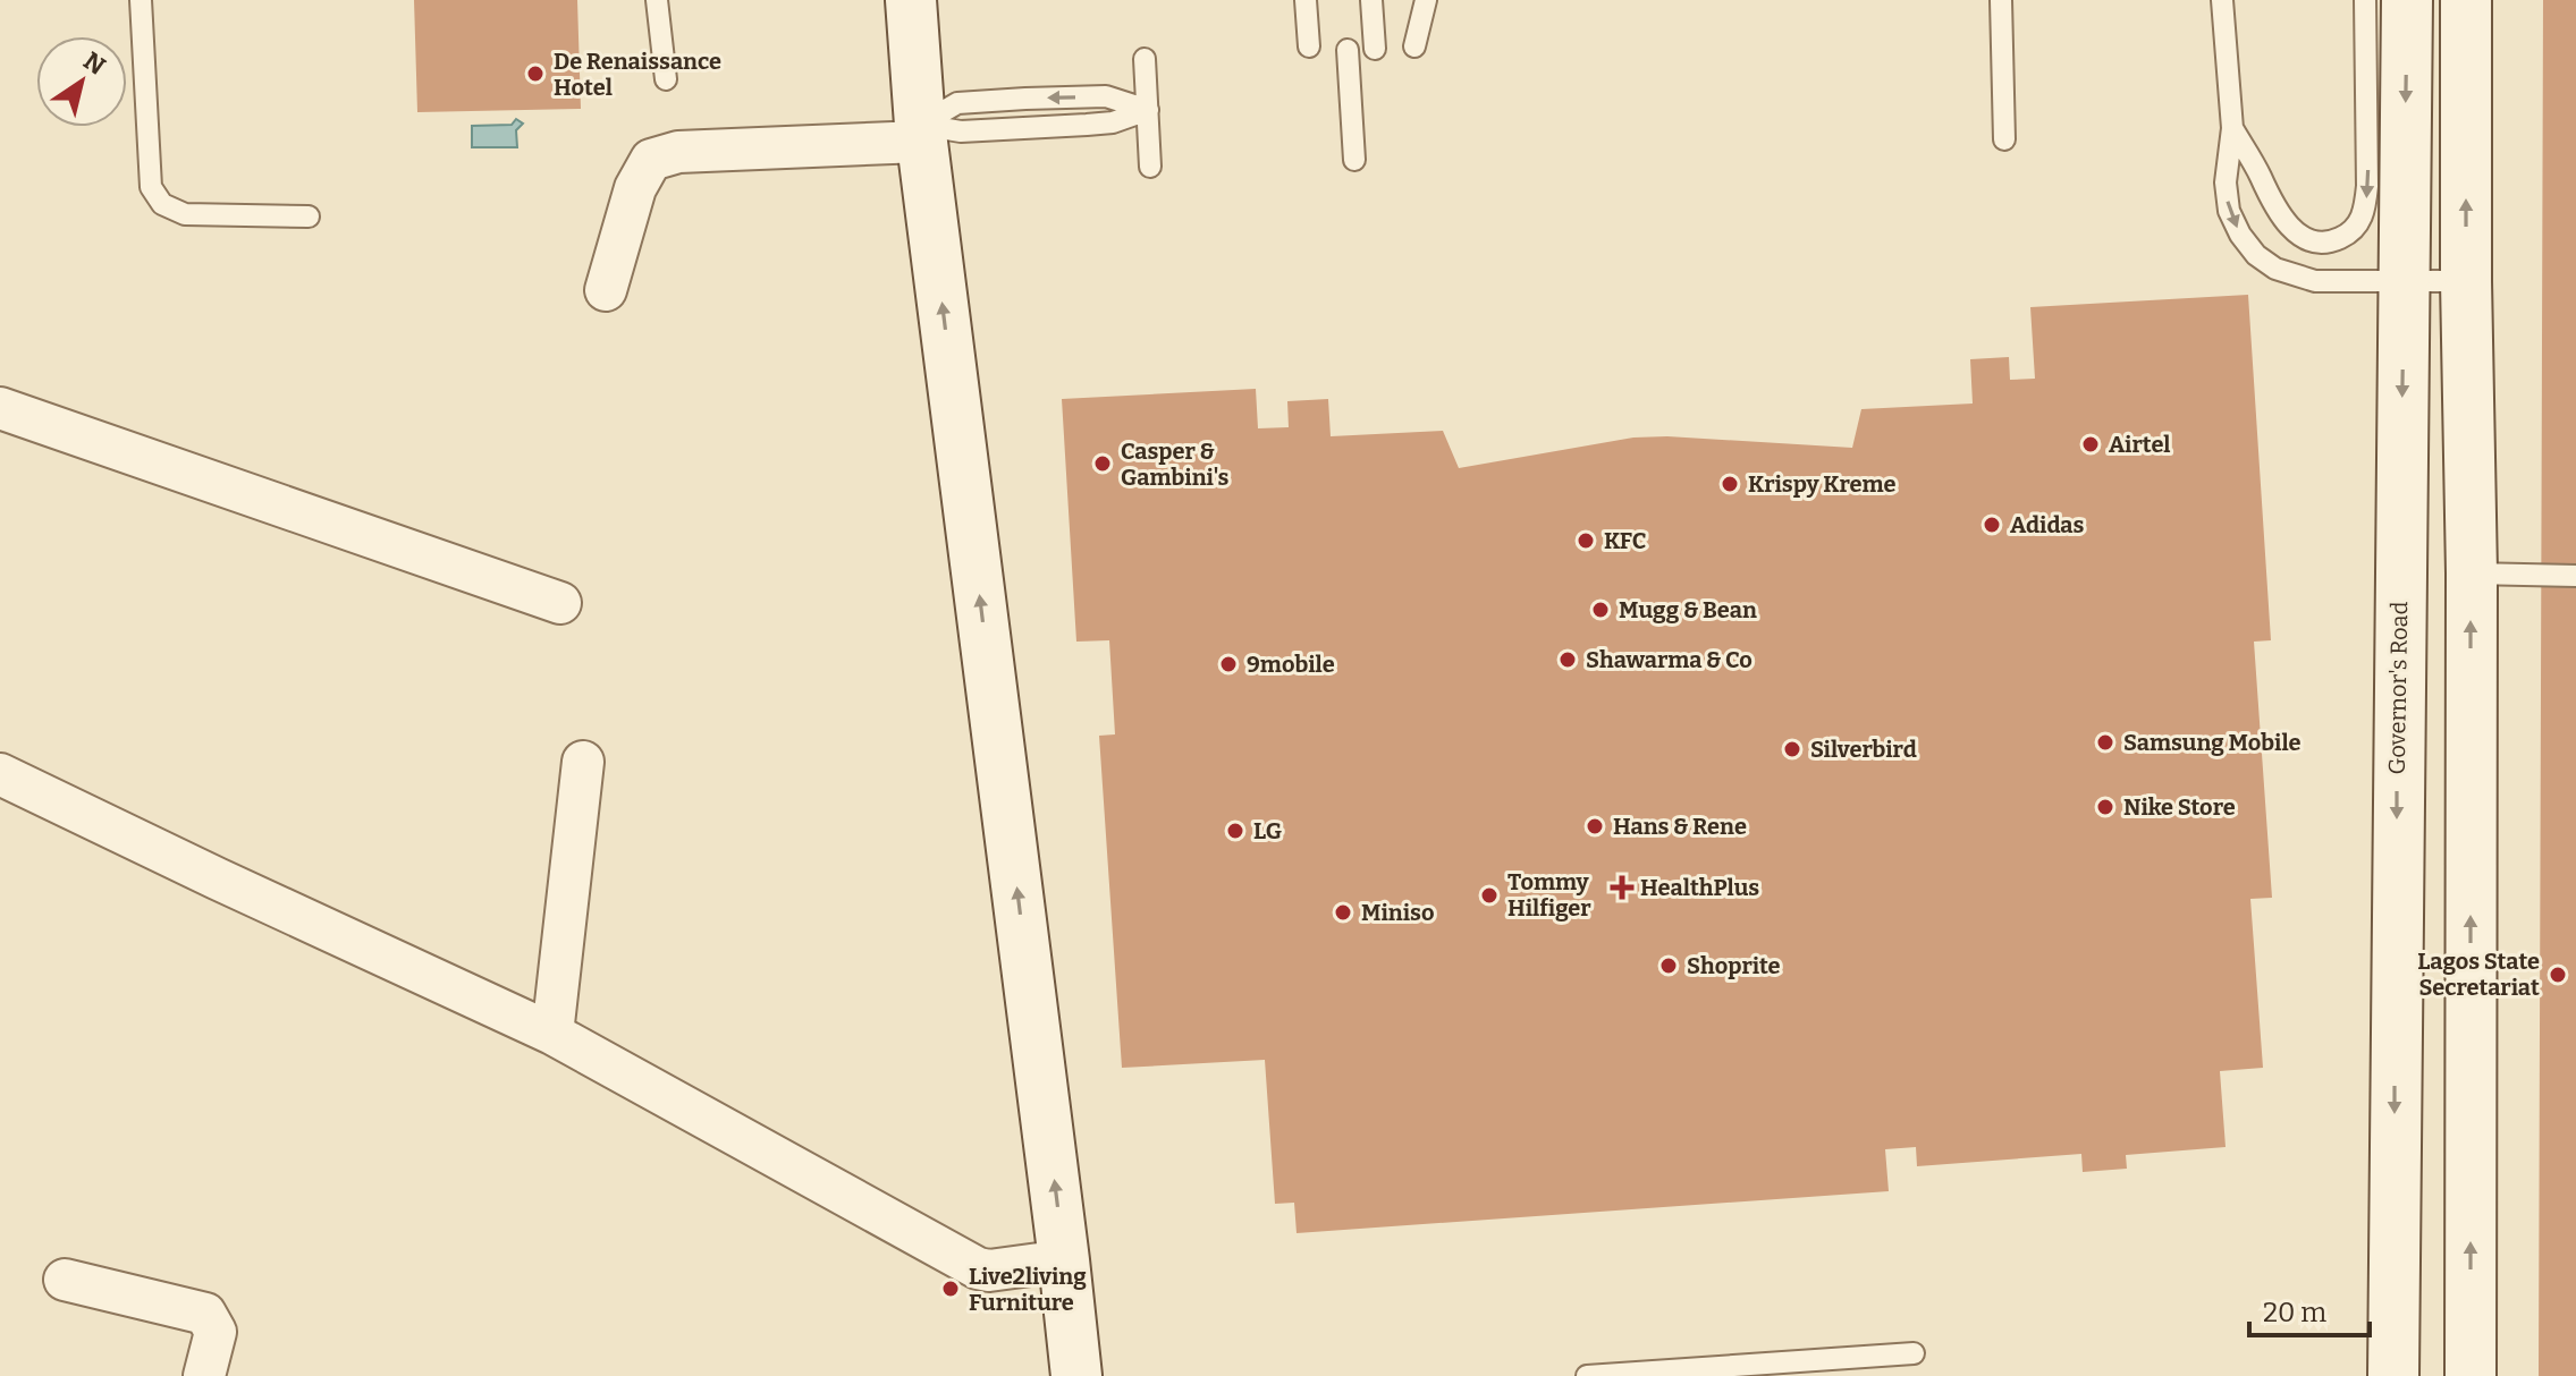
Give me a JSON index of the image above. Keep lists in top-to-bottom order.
{
  "streets": {
    "street": ["Governor's Road"]
  },
  "places": {
    "other": [
      "De Renaissance Hotel",
      "Airtel",
      "Casper & Gambini's",
      "Krispy Kreme",
      "Adidas",
      "KFC",
      "Mugg & Bean",
      "Shawarma & Co",
      "9mobile",
      "Samsung Mobile",
      "Silverbird",
      "Nike Store",
      "Hans & Rene",
      "LG",
      "Tommy Hilfiger",
      "Miniso",
      "Shoprite",
      "Lagos State Secretariat",
      "Live2living Furniture"
    ],
    "health": ["HealthPlus"]
  },
  "scale_bar": "20 m",
  "north": "top right"
}
